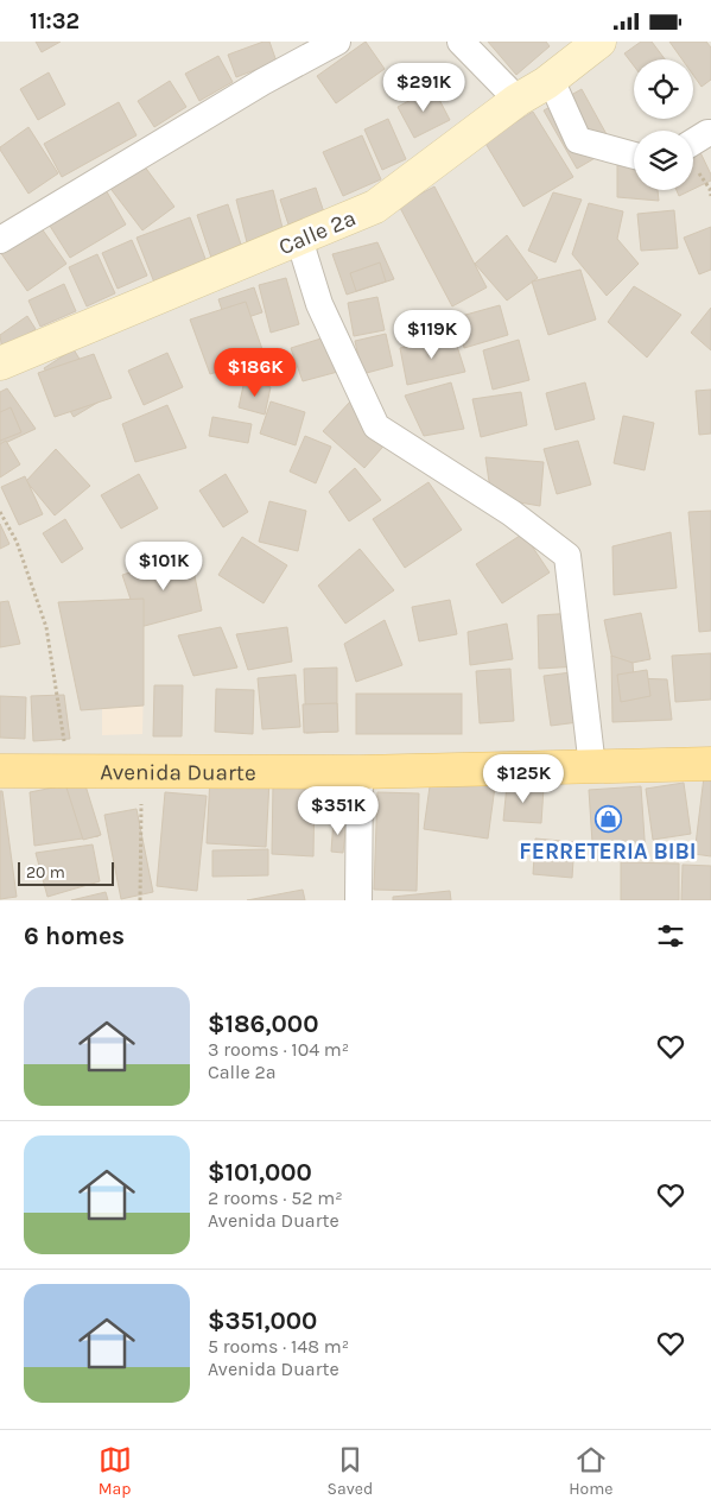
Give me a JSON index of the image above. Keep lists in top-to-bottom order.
{
  "streets": {
    "main road": ["Calle 2ª", "Avenida Duarte"]
  },
  "places": {
    "shop": ["FERRETERIA BIBI"]
  },
  "scale_bar": "20 m",
  "page": {
    "status": "11:32",
    "price": [
      "$291K",
      "$119K",
      "$186K",
      "$101K",
      "$125K",
      "$351K"
    ],
    "scale": "20 m",
    "heading": "6 homes",
    "list": [
      {
        "name": "$186,000",
        "note": "3 rooms · 104 m² · Calle 2ª"
      },
      {
        "name": "$101,000",
        "note": "2 rooms · 52 m² · Avenida Duarte"
      },
      {
        "name": "$351,000",
        "note": "5 rooms · 148 m² · Avenida Duarte"
      }
    ],
    "tabs": ["Map", "Saved", "Home"]
  }
}
